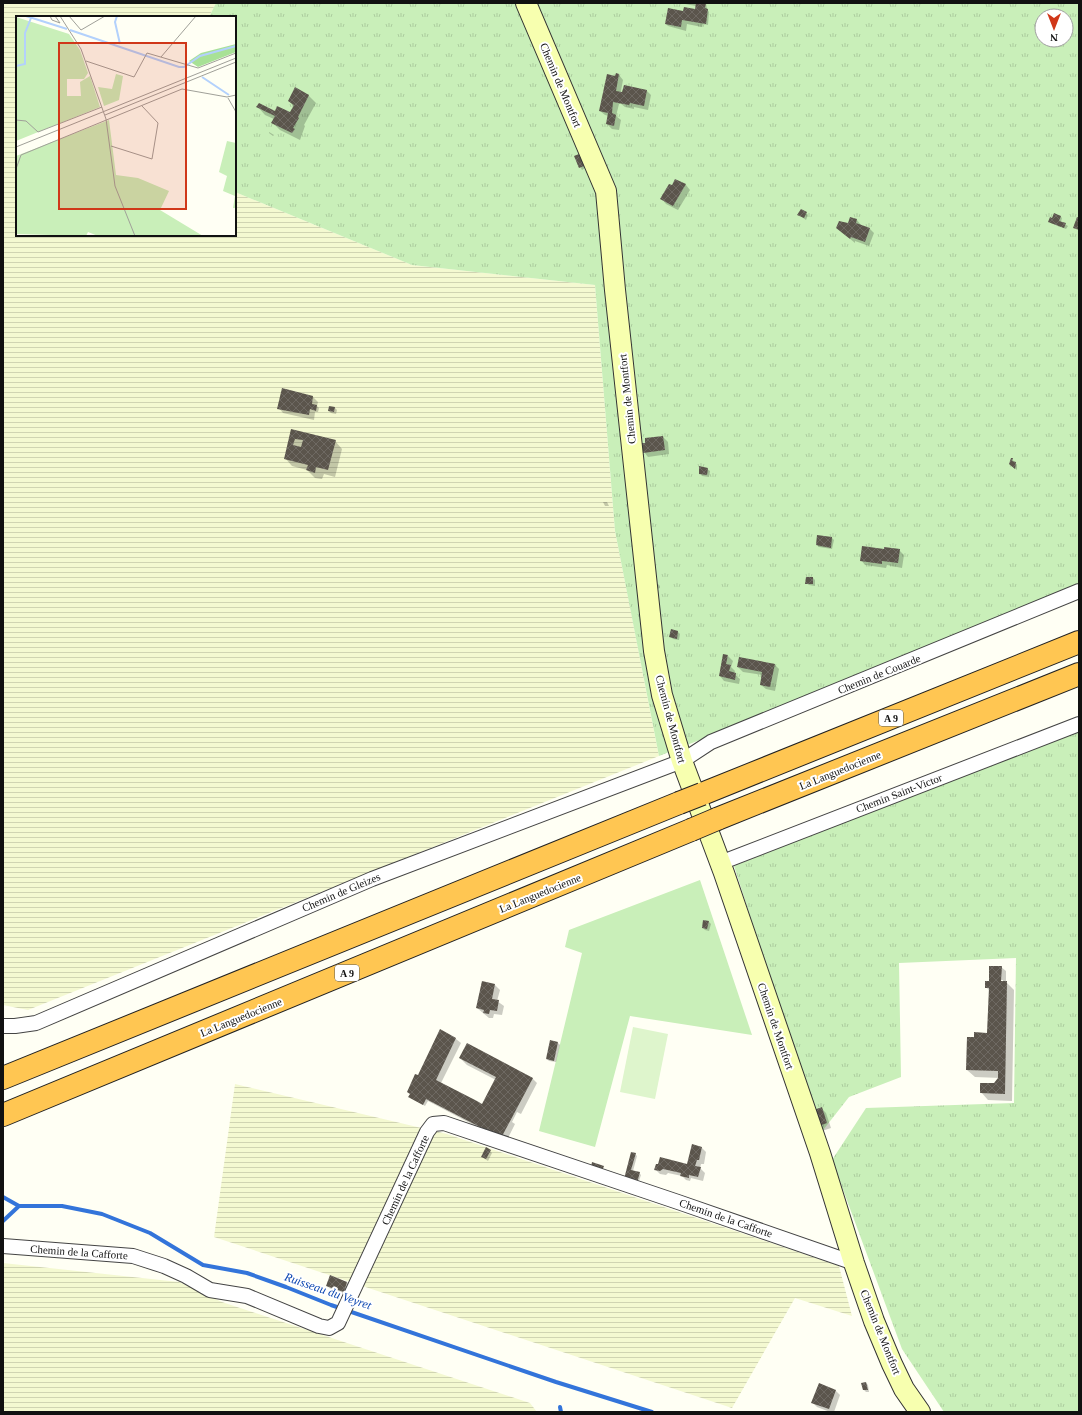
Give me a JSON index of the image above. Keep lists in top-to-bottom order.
{
  "streets": {
    "highway": ["A 9", "La Languedocienne"],
    "street": [
      "Chemin de Montfort",
      "Chemin de Couarde",
      "Chemin Saint-Victor",
      "Chemin de Gleizes",
      "Chemin de la Cafforte"
    ]
  },
  "crossings": [
    ["Chemin de Montfort", "Chemin de Couarde"],
    ["Chemin de Montfort", "Chemin Saint-Victor"],
    ["Chemin de Montfort", "Chemin de Gleizes"],
    ["Chemin de Montfort", "Chemin de la Cafforte"],
    ["Chemin de Couarde", "Chemin de Gleizes"]
  ],
  "water": ["Ruisseau du Veyret"],
  "north": "bottom"
}
